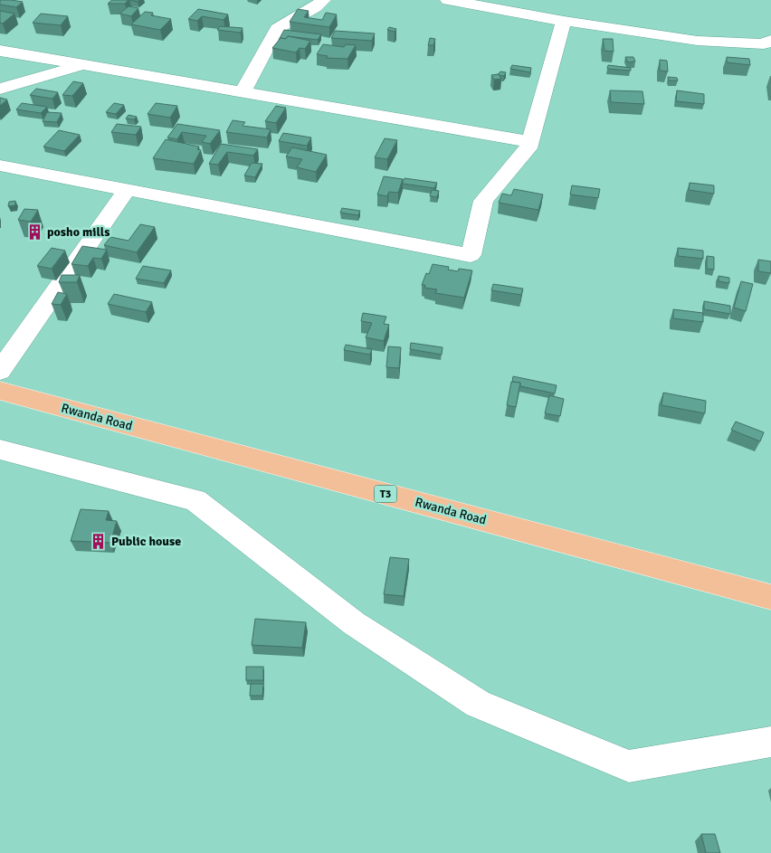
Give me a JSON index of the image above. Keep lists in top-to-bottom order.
{
  "streets": {
    "highway": ["Rwanda Road", "T3"]
  },
  "places": {
    "building": ["posho mills", "Public house"]
  }
}
